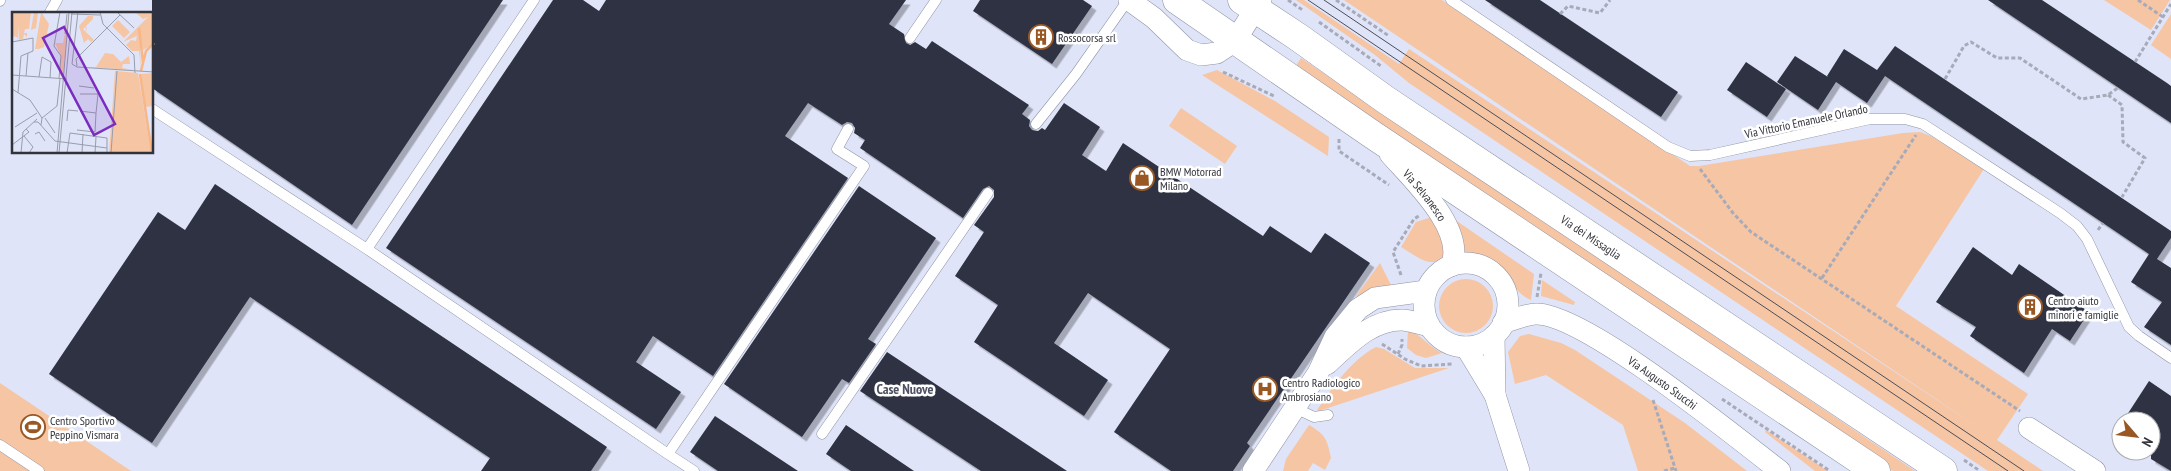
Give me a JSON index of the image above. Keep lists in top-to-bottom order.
{
  "streets": {
    "main road": ["Via dei Missaglia"],
    "street": ["Via Selvanesco", "Via Augusto Stucchi"],
    "lane": ["Via Vittorio Emanuele Orlando"]
  },
  "crossings": [
    ["Via Selvanesco", "Via Augusto Stucchi"]
  ],
  "districts": ["Case Nuove"],
  "places": {
    "building": ["Rossocorsa srl", "Centro aiuto minori e famiglie"],
    "shop": ["BMW Motorrad Milano"],
    "hospital": ["Centro Radiologico Ambrosiano"],
    "sports": ["Centro Sportivo Peppino Vismara"]
  },
  "north": "bottom right"
}
